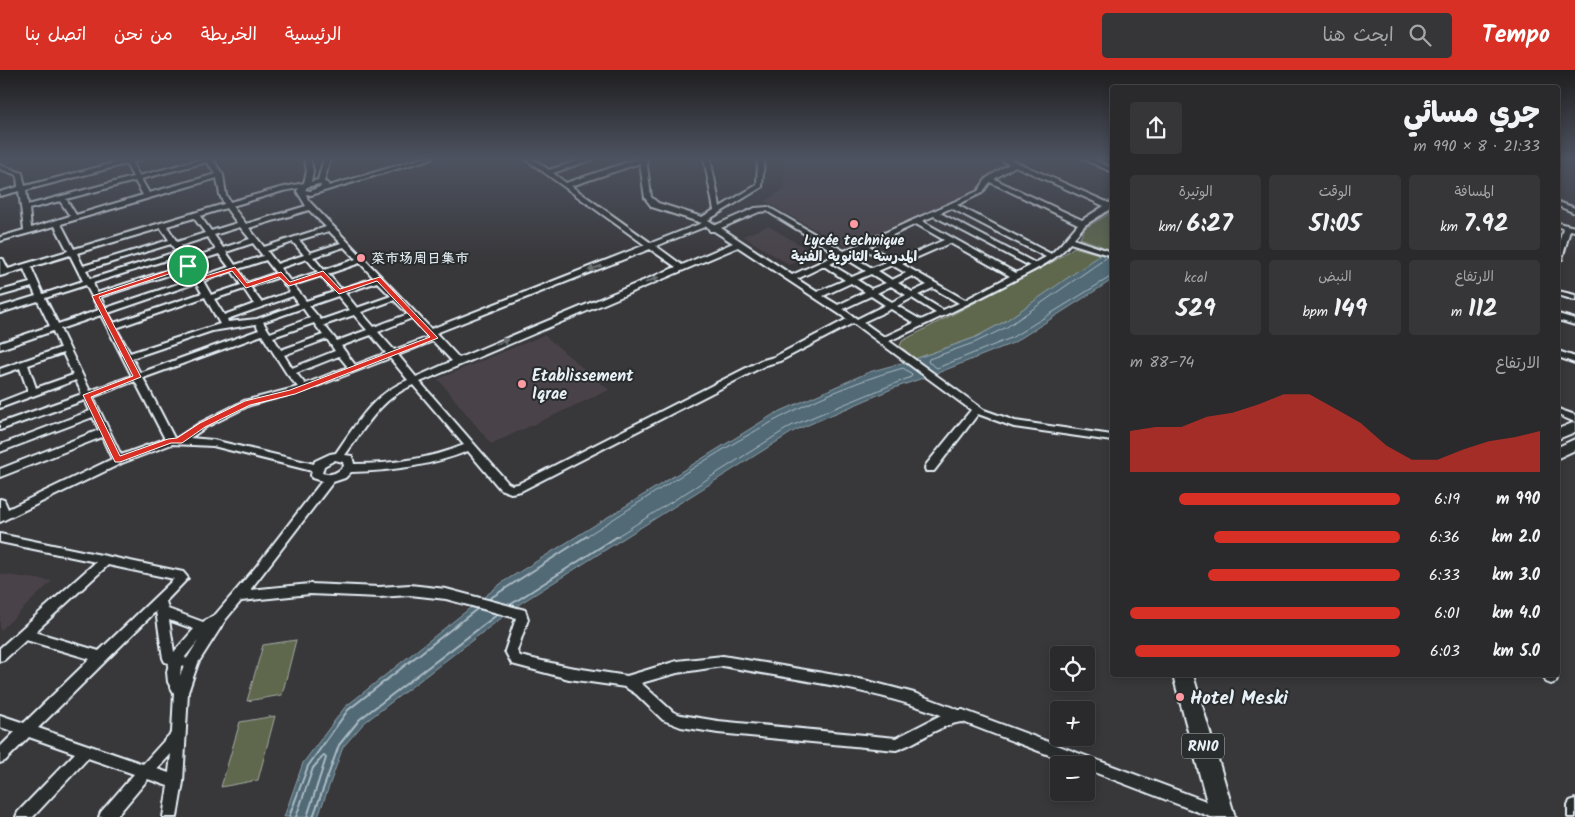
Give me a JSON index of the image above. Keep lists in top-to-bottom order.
{
  "streets": {
    "main road": ["RN10"]
  },
  "places": [
    "Lycée technique المدرسة الثانوية الفنية",
    "菜市场周日集市",
    "Etablissement Iqrae",
    "Hotel Meski"
  ],
  "page": {
    "header": "Tempo",
    "search": "ابحث هنا",
    "nav": [
      "الرئيسية",
      "الخريطة",
      "من نحن",
      "اتصل بنا"
    ],
    "heading": ["جري مسائي", "21:33 · 8 × 990 m"],
    "stats": [
      ["المسافة", "7.92 km"],
      ["الوقت", "51:05"],
      ["الوتيرة", "6:27 /km"],
      ["الارتفاع", "112 m"],
      ["النبض", "149 bpm"],
      ["kcal", "529"]
    ],
    "chart": ["الارتفاع", "74–88 m"],
    "list": [
      {
        "name": "990 m",
        "note": "6:19"
      },
      {
        "name": "2.0 km",
        "note": "6:36"
      },
      {
        "name": "3.0 km",
        "note": "6:33"
      },
      {
        "name": "4.0 km",
        "note": "6:01"
      },
      {
        "name": "5.0 km",
        "note": "6:03"
      }
    ],
    "map_buttons": ["+", "−"]
  }
}
